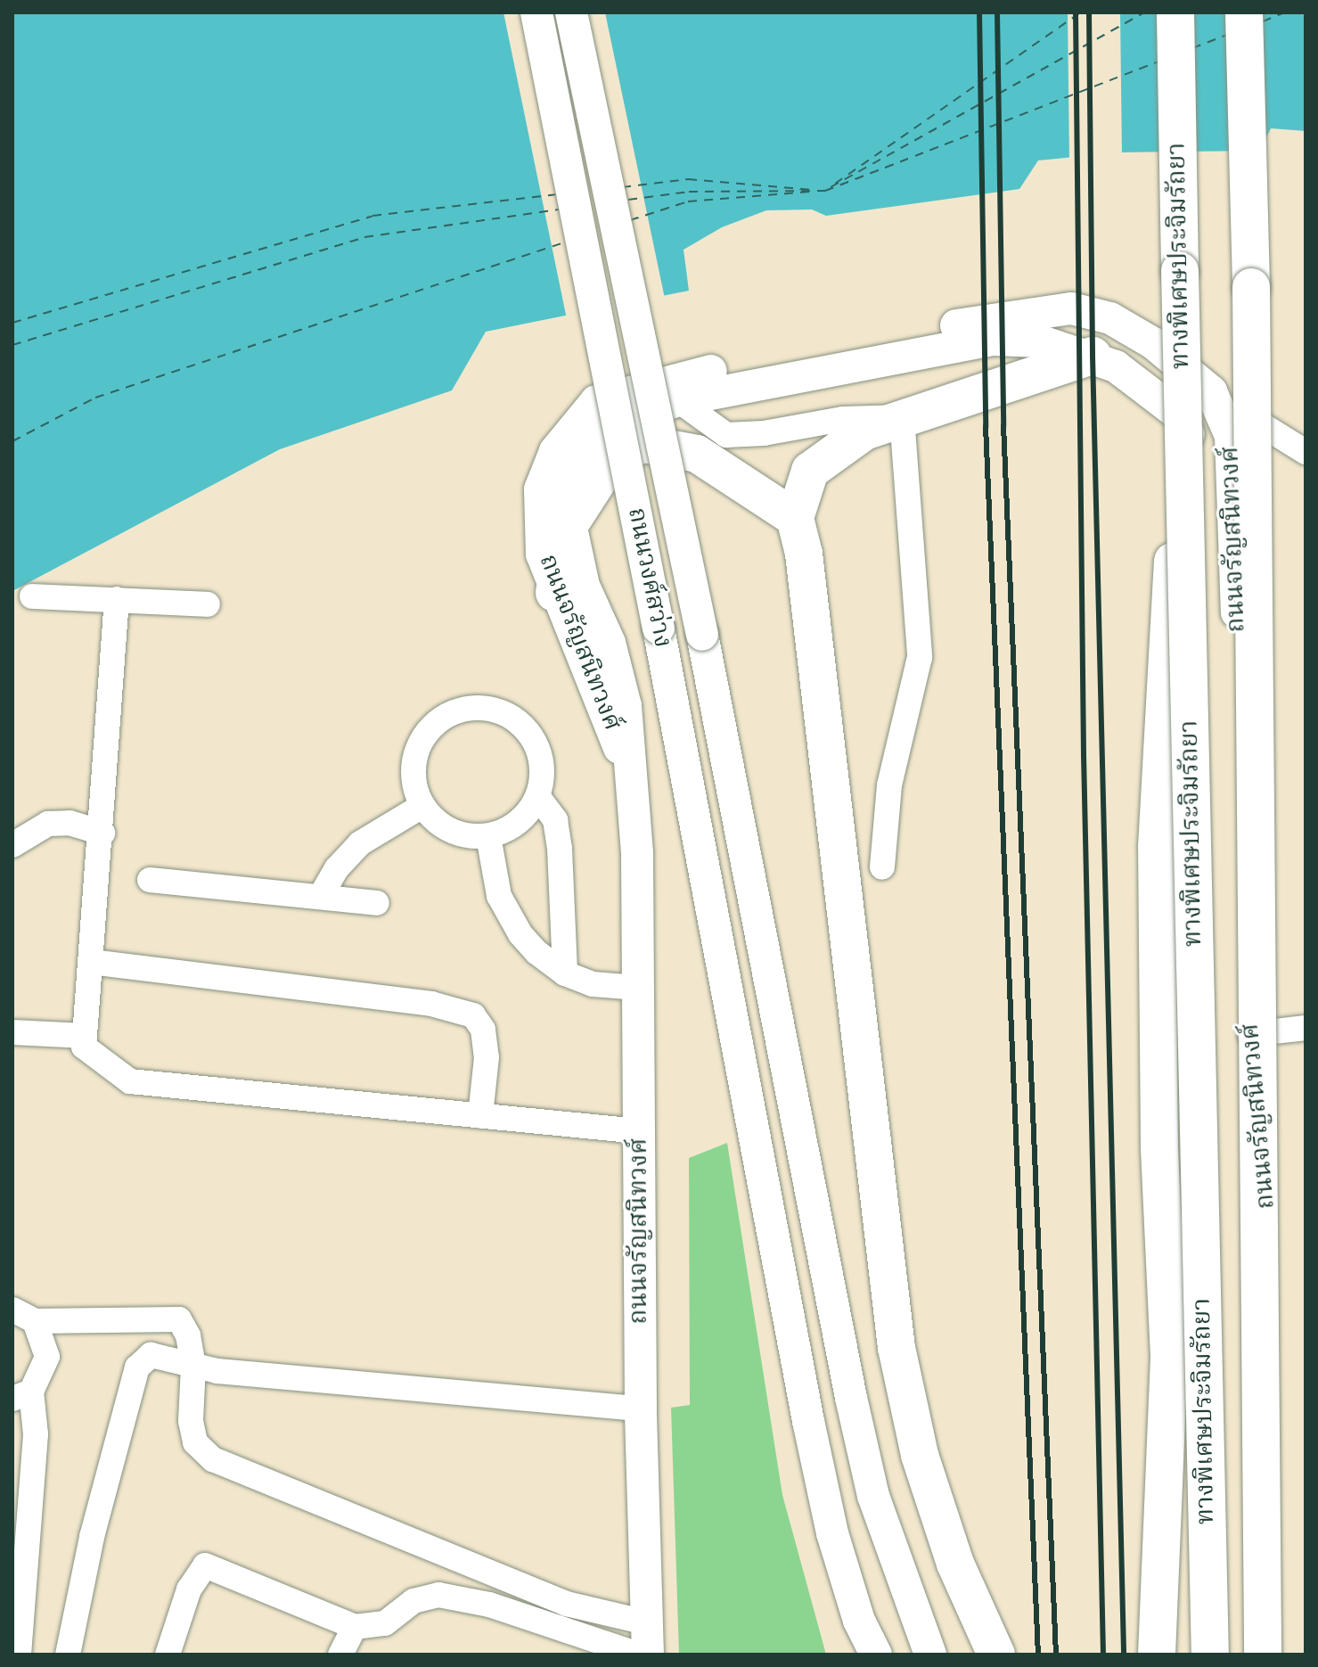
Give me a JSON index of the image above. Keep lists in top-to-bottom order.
{
  "streets": {
    "highway": ["ทางพิเศษประจิมรัถยา"],
    "main road": ["ถนนจรัญสนิทวงศ์", "ถนนวงศ์สว่าง"]
  }
}
